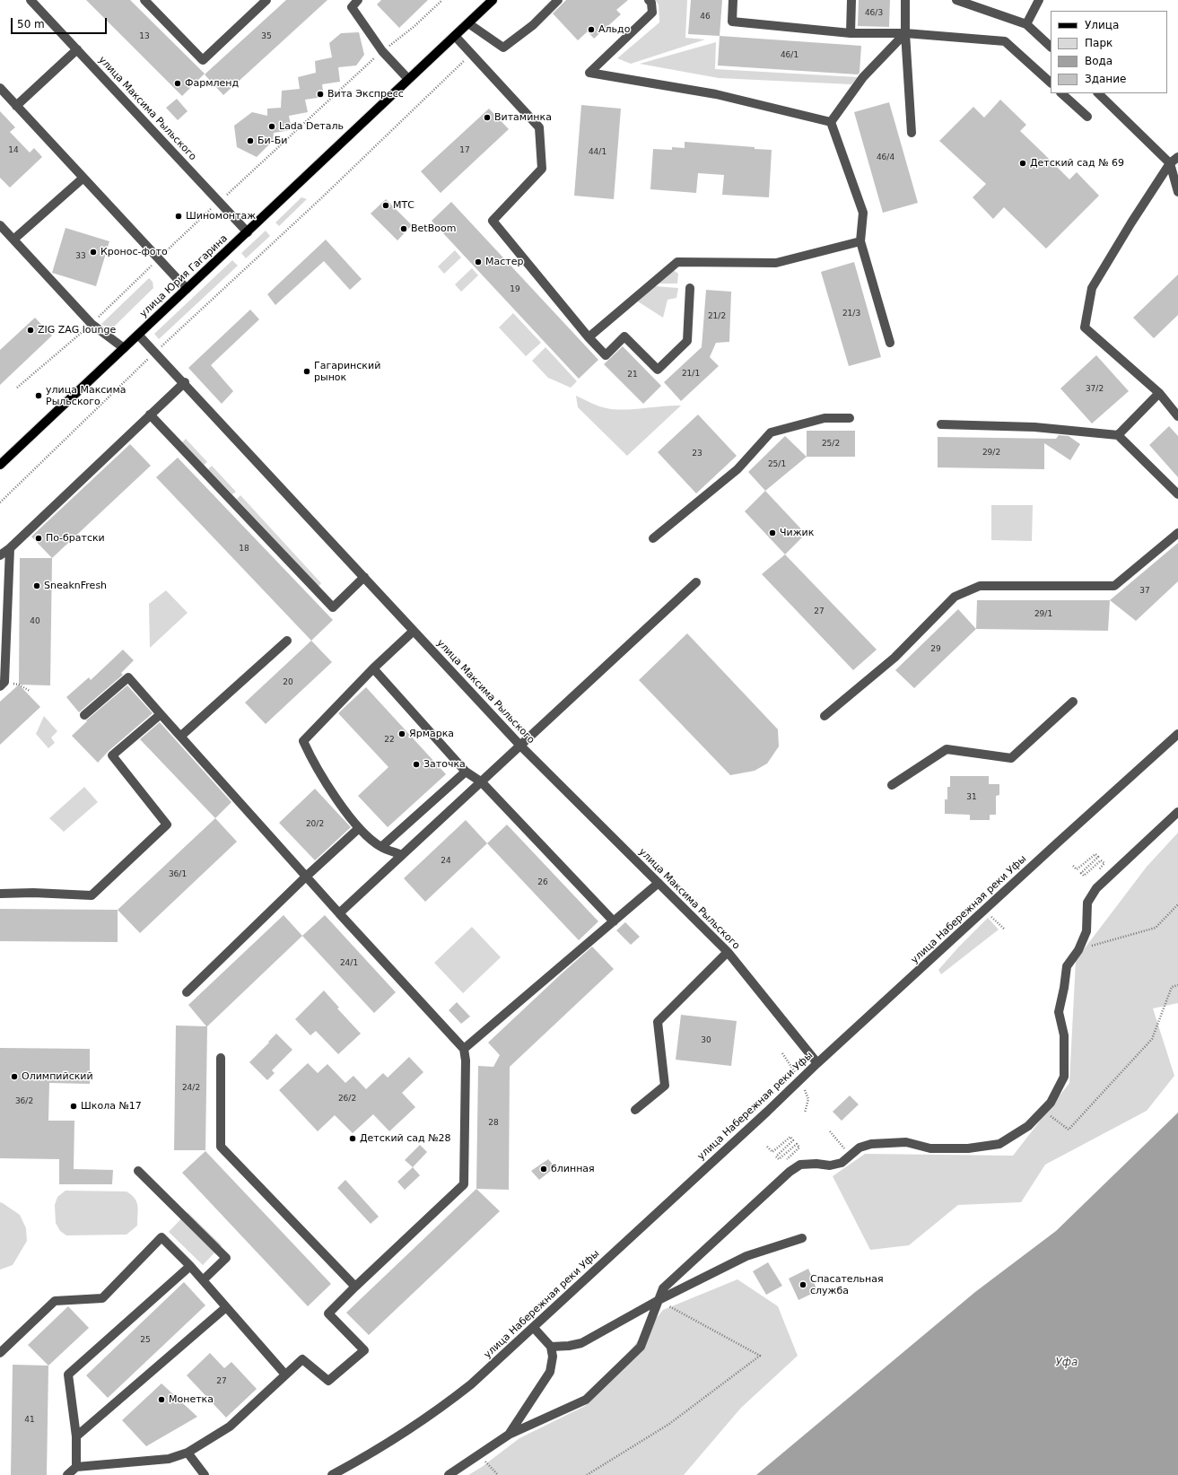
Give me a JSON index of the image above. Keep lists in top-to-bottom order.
{
  "streets": {
    "main road": ["улица Юрия Гагарина"],
    "street": ["улица Максима Рыльского", "улица Набережная реки Уфы"]
  },
  "crossings": [
    ["улица Максима Рыльского", "улица Юрия Гагарина"],
    ["улица Максима Рыльского", "улица Набережная реки Уфы"]
  ],
  "water": ["Уфа"],
  "places": [
    "Альдо",
    "Фармленд",
    "Вита Экспресс",
    "Витаминка",
    "Lada Dеталь",
    "Би-Би",
    "Детский сад № 69",
    "МТС",
    "Шиномонтаж",
    "BetBoom",
    "Кронос-фото",
    "Мастер",
    "ZIG ZAG lounge",
    "Гагаринский рынок",
    "улица Максима Рыльского",
    "Чижик",
    "По-братски",
    "SneaknFresh",
    "Ярмарка",
    "Заточка",
    "Олимпийский",
    "Школа №17",
    "Детский сад №28",
    "блинная",
    "Спасательная служба",
    "Монетка"
  ],
  "house_numbers": [
    "46/3",
    "46",
    "13",
    "35",
    "46/1",
    "14",
    "17",
    "44/1",
    "46/4",
    "33",
    "19",
    "21/3",
    "21/2",
    "21/1",
    "21",
    "37/2",
    "25/2",
    "29/2",
    "23",
    "25/1",
    "18",
    "37",
    "27",
    "29/1",
    "40",
    "29",
    "20",
    "22",
    "31",
    "20/2",
    "24",
    "36/1",
    "26",
    "24/1",
    "30",
    "24/2",
    "26/2",
    "36/2",
    "28",
    "25",
    "27",
    "41"
  ],
  "legend": [
    "Улица",
    "Парк",
    "Вода",
    "Здание"
  ],
  "scale_bar": "50 m"
}
